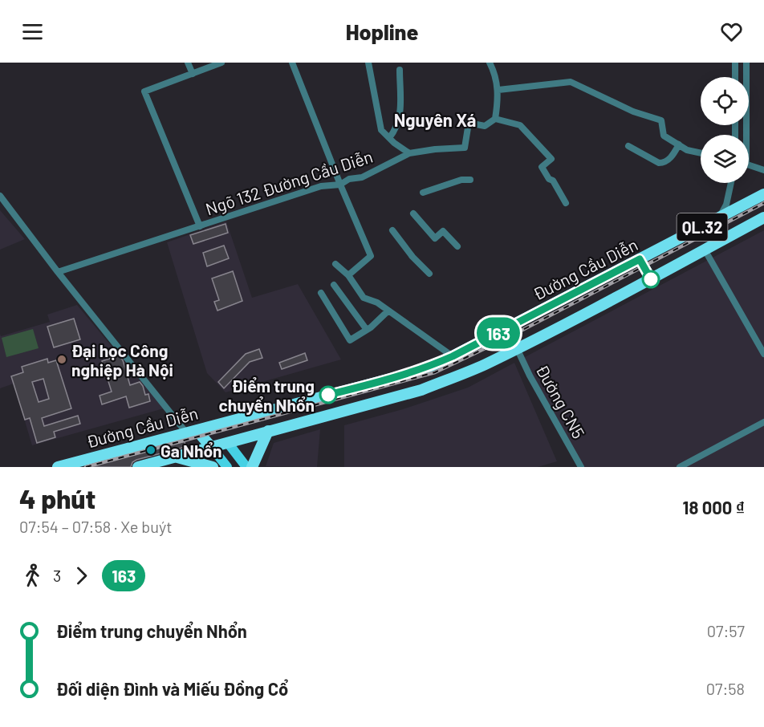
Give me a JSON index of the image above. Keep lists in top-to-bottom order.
{
  "streets": {
    "highway": ["QL.32", "Đường Cầu Diễn"],
    "street": ["Ngõ 132 Đường Cầu Diễn", "Đường CN5"]
  },
  "crossings": [
    ["QL.32", "Đường CN5"]
  ],
  "districts": ["Nguyên Xá"],
  "places": ["Đại học Công nghiệp Hà Nội", "Điểm trung chuyển Nhổn", "Ga Nhổn"],
  "lines": ["bus line 163"],
  "page": {
    "header": "Hopline",
    "on_map": "163",
    "heading": ["4 phút", "07:54 – 07:58 · Xe buýt", "18 000 ₫"],
    "legs": ["3", "163"],
    "list": [
      {
        "name": "Điểm trung chuyển Nhổn",
        "value": "07:57"
      },
      {
        "name": "Đối diện Đình và Miếu Đồng Cổ",
        "value": "07:58"
      }
    ]
  }
}
